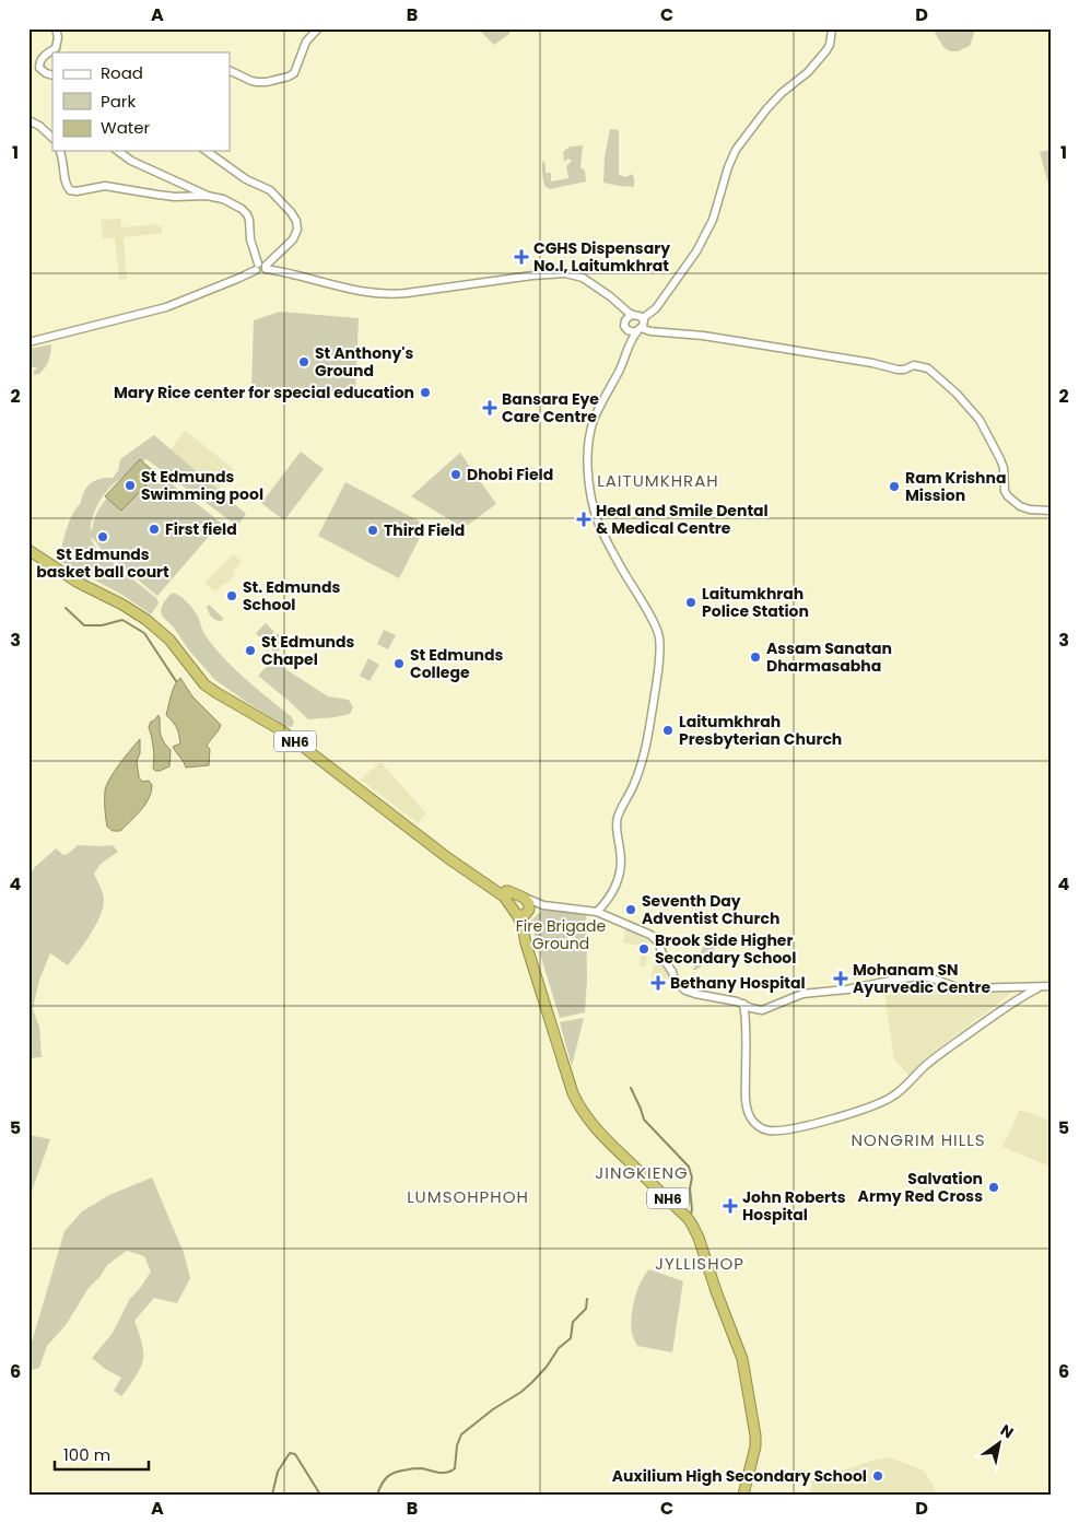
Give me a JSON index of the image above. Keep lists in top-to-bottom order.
{
  "streets": {
    "highway": ["NH6"]
  },
  "districts": [
    "LAITUMKHRAH",
    "NONGRIM HILLS",
    "JINGKIENG",
    "LUMSOHPHOH",
    "JYLLISHOP"
  ],
  "parks": ["Fire Brigade Ground"],
  "places": {
    "health": [
      "CGHS Dispensary No.I, Laitumkhrat",
      "Bansara Eye Care Centre",
      "Heal and Smile Dental & Medical Centre",
      "Mohanam SN Ayurvedic Centre",
      "Bethany Hospital",
      "John Roberts Hospital"
    ],
    "other": [
      "St Anthony's Ground",
      "Mary Rice center for special education",
      "Dhobi Field",
      "St Edmunds Swimming pool",
      "Ram Krishna Mission",
      "First field",
      "Third Field",
      "St Edmunds basket ball court",
      "St. Edmunds School",
      "Laitumkhrah Police Station",
      "St Edmunds Chapel",
      "Assam Sanatan Dharmasabha",
      "St Edmunds College",
      "Laitumkhrah Presbyterian Church",
      "Seventh Day Adventist Church",
      "Brook Side Higher Secondary School",
      "Salvation Army Red Cross",
      "Auxilium High Secondary School"
    ]
  },
  "legend": ["Road", "Park", "Water"],
  "scale_bar": "100 m",
  "north": "top right",
  "grid": {
    "columns": [
      "A",
      "B",
      "C",
      "D"
    ],
    "rows": [
      "1",
      "2",
      "3",
      "4",
      "5",
      "6"
    ]
  }
}
